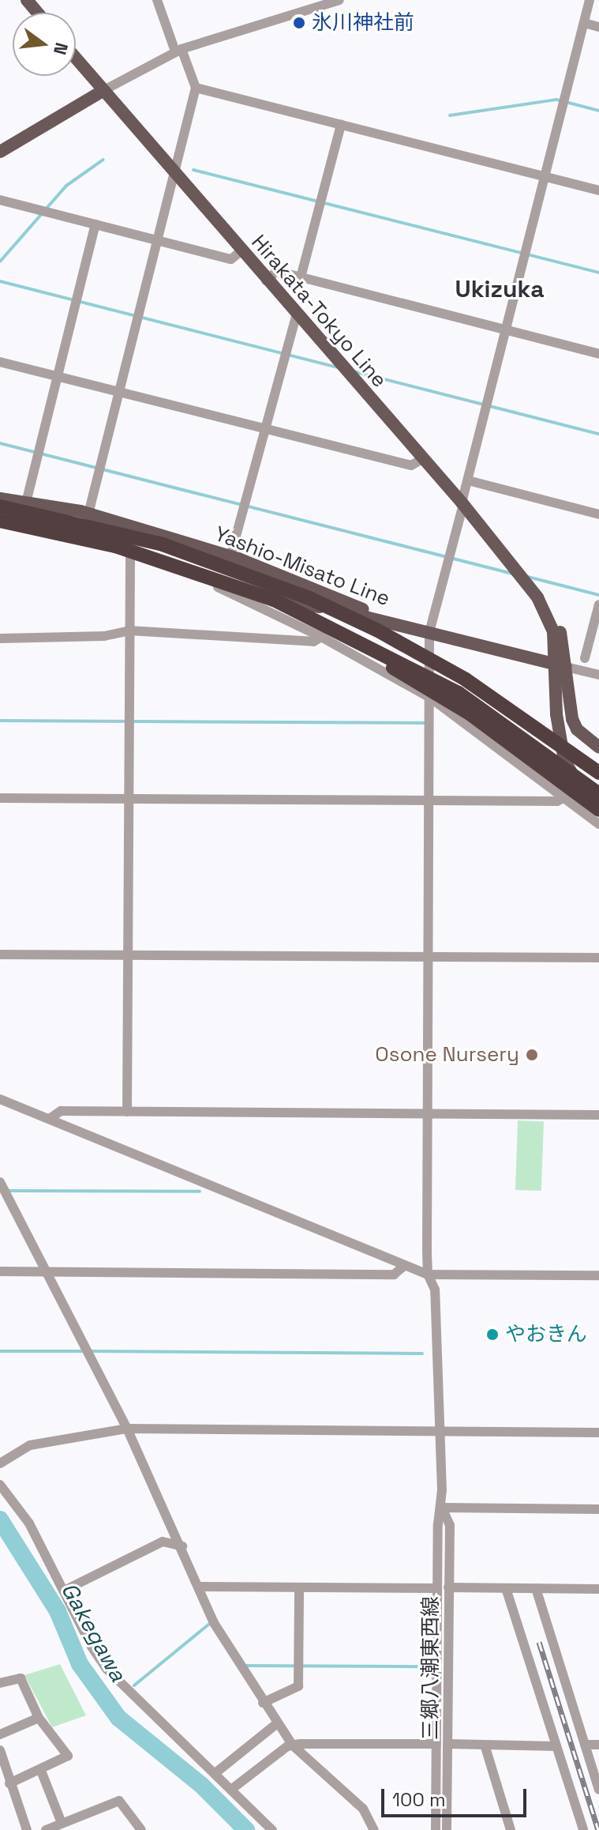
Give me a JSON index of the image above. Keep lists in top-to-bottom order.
{
  "streets": {
    "main road": ["Hirakata-Tokyo Line", "Yashio-Misato Line"],
    "street": ["三郷八潮東西線"]
  },
  "crossings": [
    ["Hirakata-Tokyo Line", "三郷八潮東西線"]
  ],
  "districts": ["Ukizuka"],
  "water": ["Gakegawa"],
  "places": ["氷川神社前", "Osone Nursery", "やおきん"],
  "scale_bar": "100 m",
  "north": "right"
}
